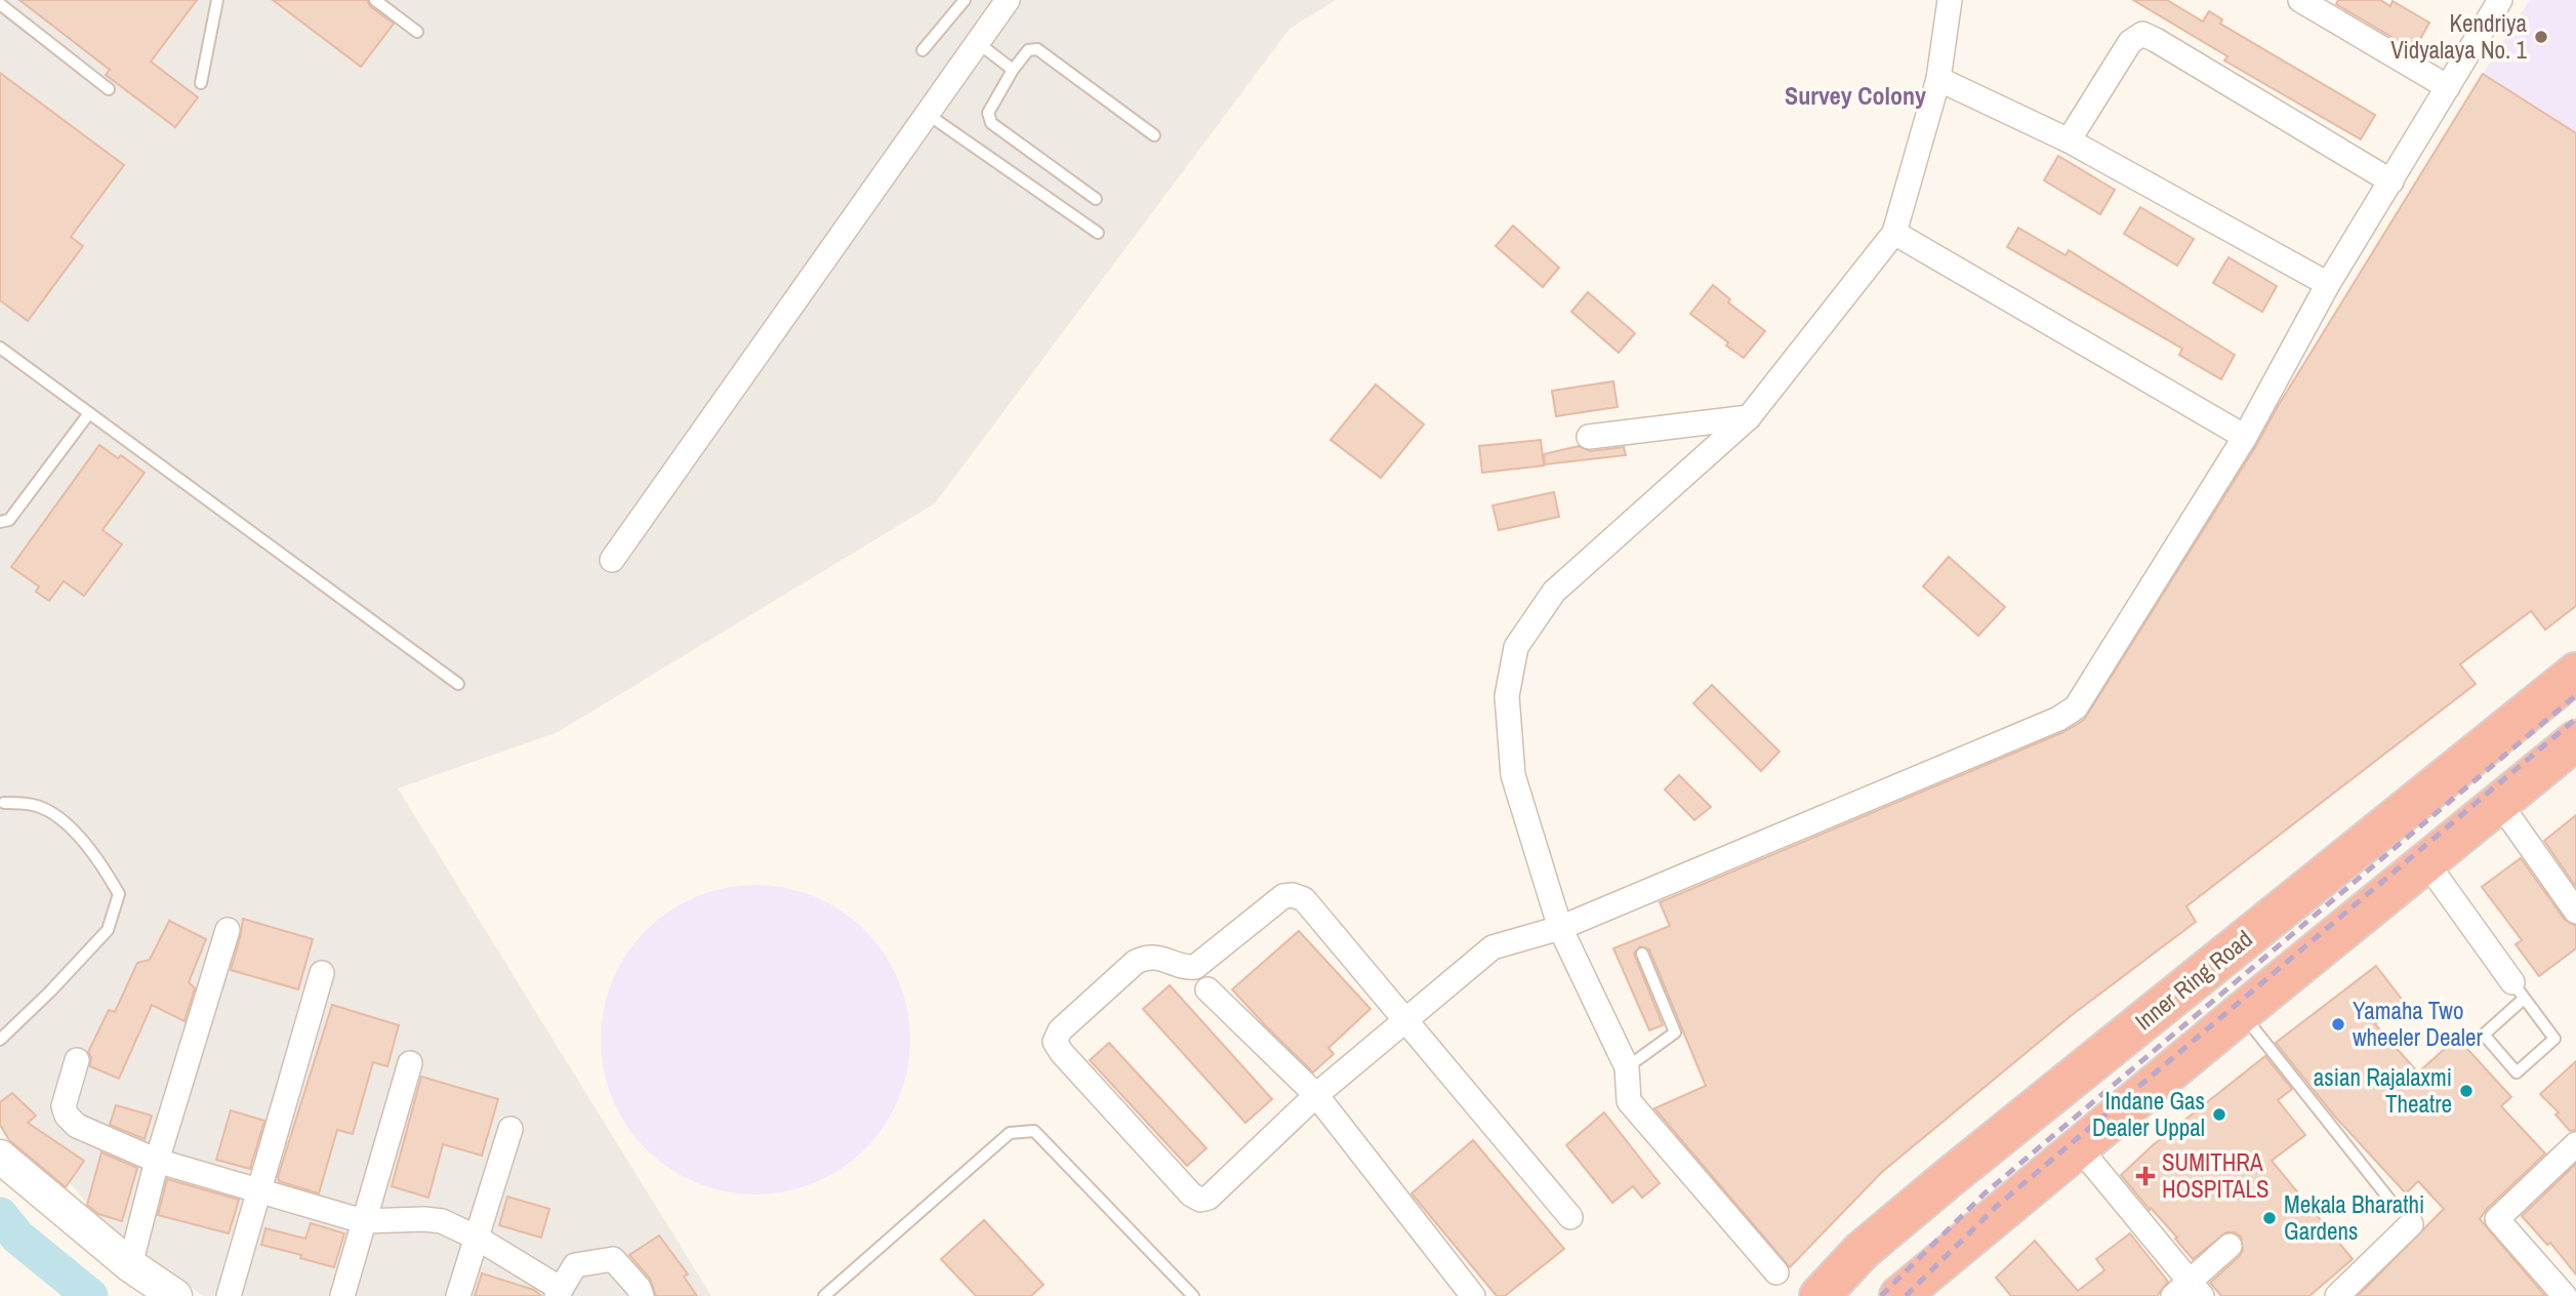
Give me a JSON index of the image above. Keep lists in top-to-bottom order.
{
  "streets": {
    "highway": ["Inner Ring Road"]
  },
  "districts": ["Survey Colony"],
  "places": {
    "other": [
      "Kendriya Vidyalaya No. 1",
      "Yamaha Two wheeler Dealer",
      "asian Rajalaxmi Theatre",
      "Indane Gas Dealer Uppal",
      "Mekala Bharathi Gardens"
    ],
    "health": ["SUMITHRA HOSPITALS"]
  }
}
